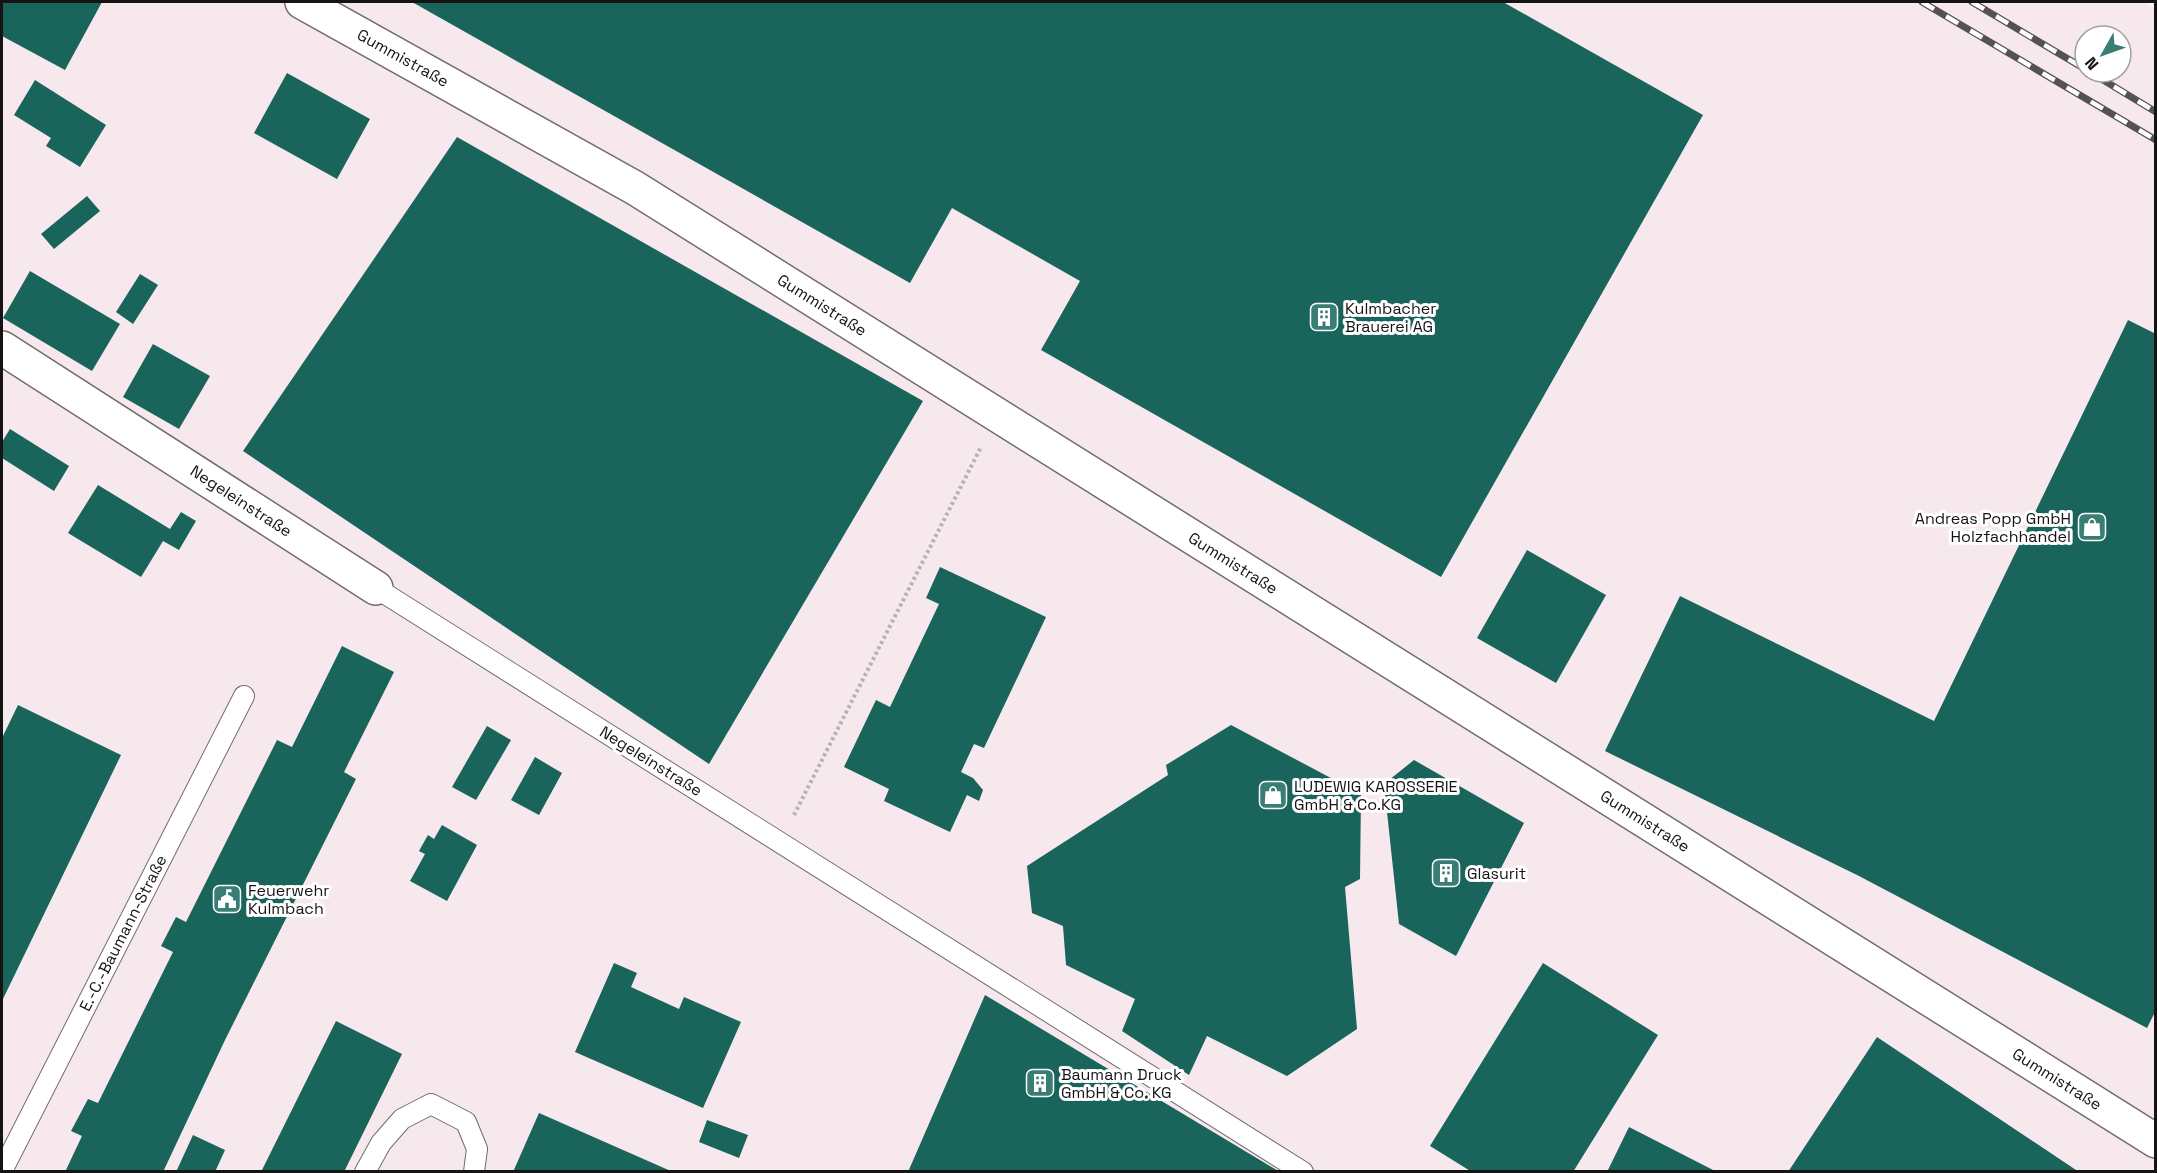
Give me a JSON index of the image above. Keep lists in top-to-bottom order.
{
  "streets": {
    "street": ["Gummistraße", "Negeleinstraße"],
    "lane": ["E.-C.-Baumann-Straße"]
  },
  "places": {
    "building": ["Kulmbacher Brauerei AG", "Glasurit", "Baumann Druck GmbH & Co. KG"],
    "shop": ["Andreas Popp GmbH Holzfachhandel", "LUDEWIG KAROSSERIE GmbH & Co.KG"],
    "public building": ["Feuerwehr Kulmbach"]
  },
  "north": "bottom left"
}
